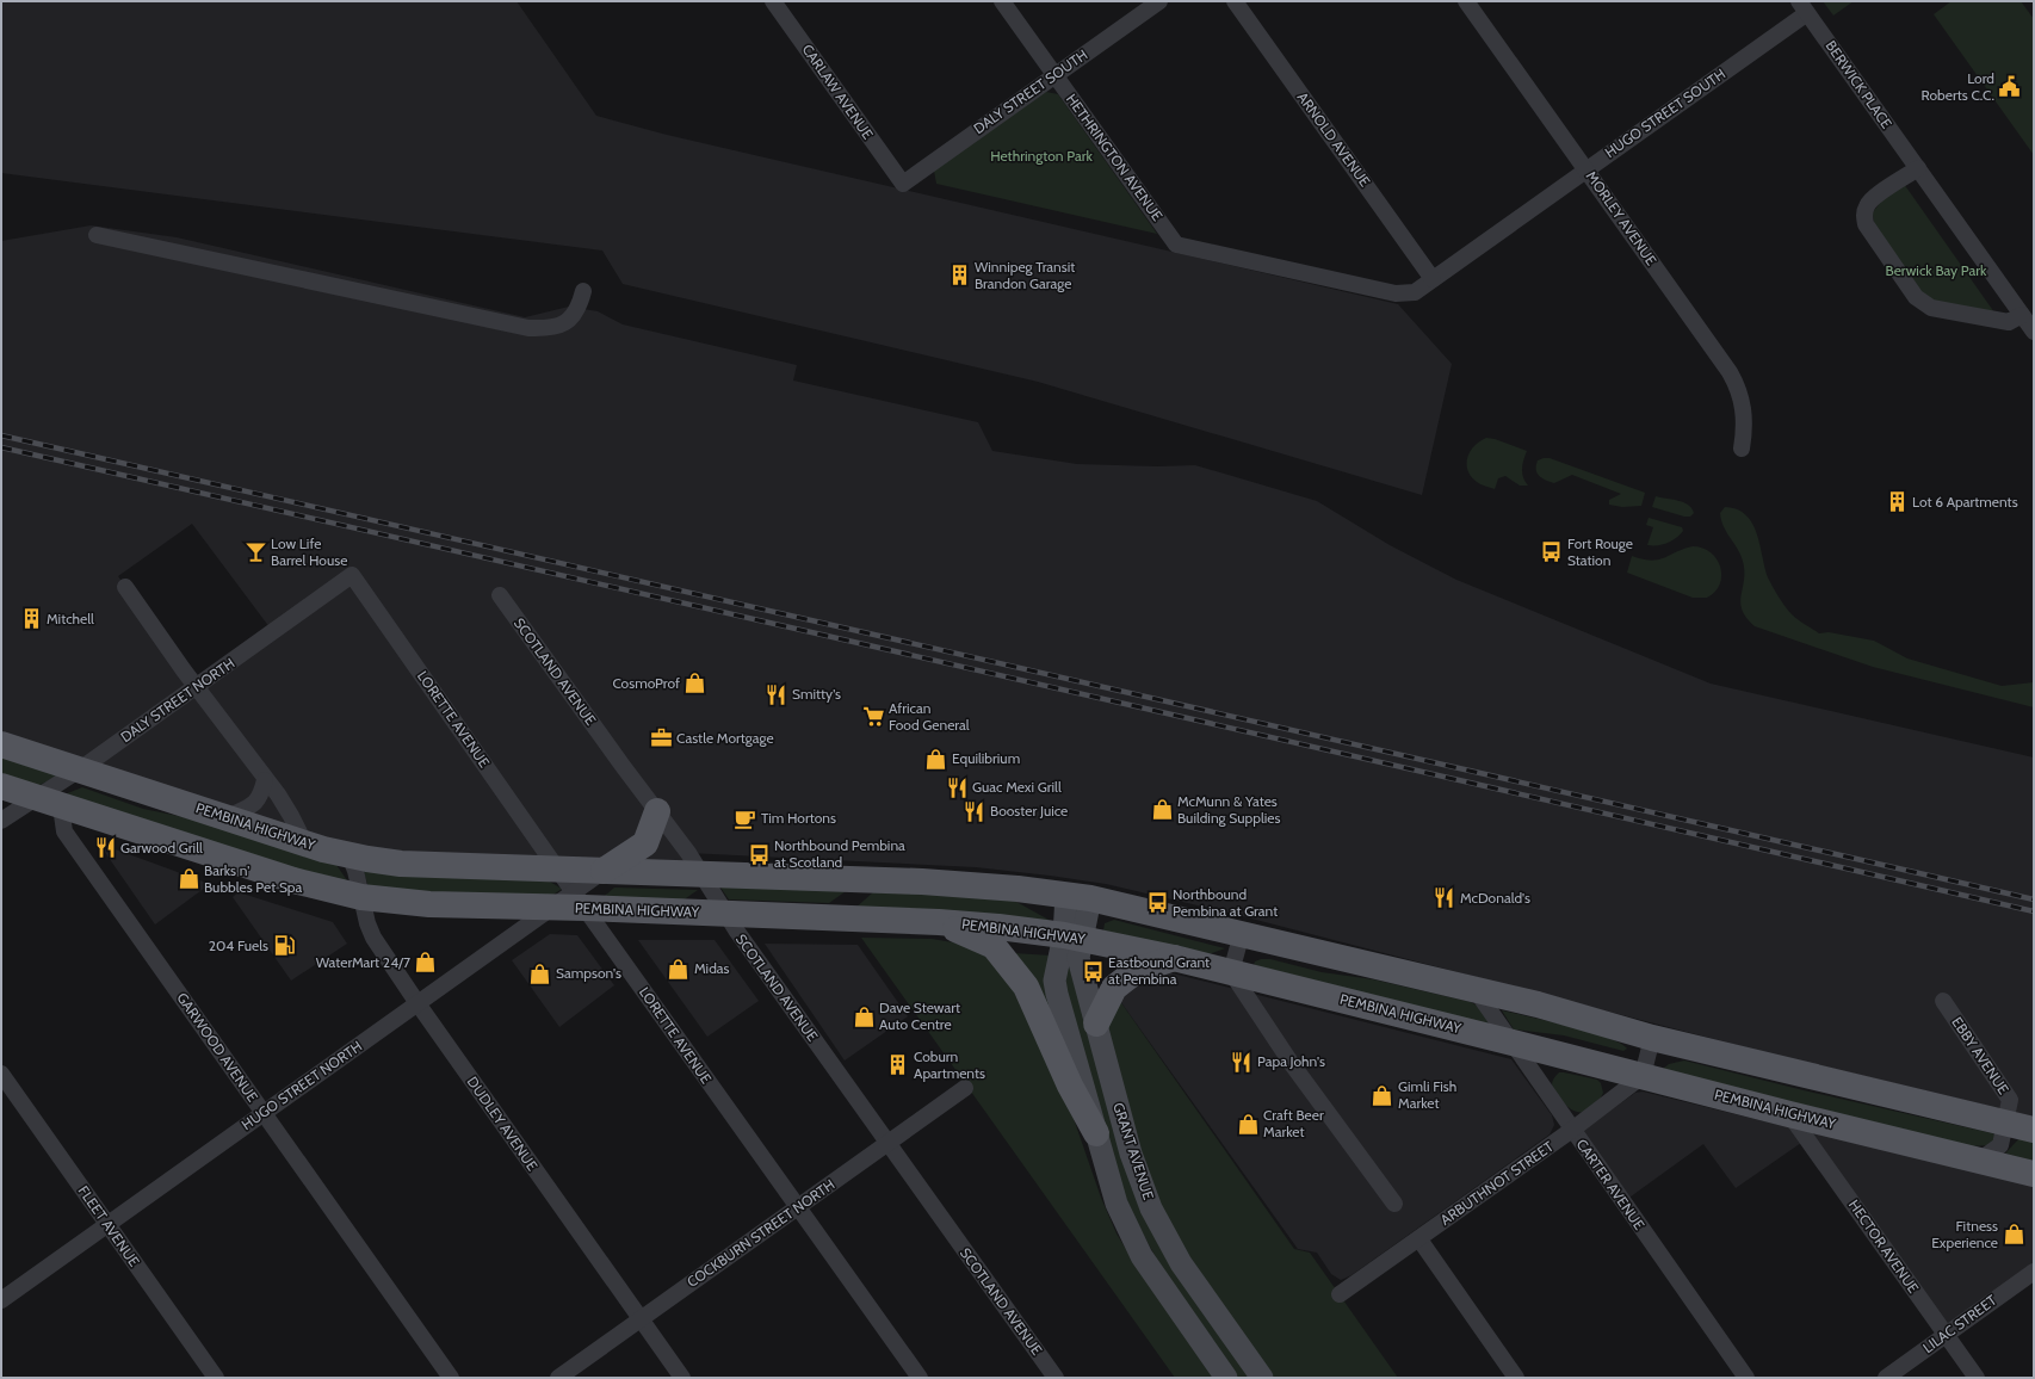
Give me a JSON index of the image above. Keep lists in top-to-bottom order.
{
  "streets": {
    "main road": ["PEMBINA HIGHWAY", "GRANT AVENUE"],
    "street": [
      "BERWICK PLACE",
      "CARLAW AVENUE",
      "DALY STREET SOUTH",
      "HUGO STREET SOUTH",
      "ARNOLD AVENUE",
      "HETHRINGTON AVENUE",
      "MORLEY AVENUE",
      "SCOTLAND AVENUE",
      "DALY STREET NORTH",
      "LORETTE AVENUE",
      "GARWOOD AVENUE",
      "EBBY AVENUE",
      "HUGO STREET NORTH",
      "DUDLEY AVENUE",
      "ARBUTHNOT STREET",
      "CARTER AVENUE",
      "FLEET AVENUE",
      "COCKBURN STREET NORTH",
      "HECTOR AVENUE",
      "LILAC STREET"
    ]
  },
  "crossings": [
    ["BERWICK PLACE", "HUGO STREET SOUTH"],
    ["CARLAW AVENUE", "DALY STREET SOUTH"],
    ["DALY STREET SOUTH", "HETHRINGTON AVENUE"],
    ["HUGO STREET SOUTH", "ARNOLD AVENUE"],
    ["HUGO STREET SOUTH", "HETHRINGTON AVENUE"],
    ["HUGO STREET SOUTH", "MORLEY AVENUE"],
    ["SCOTLAND AVENUE", "PEMBINA HIGHWAY"],
    ["SCOTLAND AVENUE", "COCKBURN STREET NORTH"],
    ["DALY STREET NORTH", "LORETTE AVENUE"],
    ["DALY STREET NORTH", "PEMBINA HIGHWAY"],
    ["LORETTE AVENUE", "PEMBINA HIGHWAY"],
    ["LORETTE AVENUE", "COCKBURN STREET NORTH"],
    ["PEMBINA HIGHWAY", "GARWOOD AVENUE"],
    ["PEMBINA HIGHWAY", "EBBY AVENUE"],
    ["PEMBINA HIGHWAY", "HUGO STREET NORTH"],
    ["PEMBINA HIGHWAY", "DUDLEY AVENUE"],
    ["PEMBINA HIGHWAY", "GRANT AVENUE"],
    ["PEMBINA HIGHWAY", "ARBUTHNOT STREET"],
    ["PEMBINA HIGHWAY", "CARTER AVENUE"],
    ["PEMBINA HIGHWAY", "HECTOR AVENUE"],
    ["GARWOOD AVENUE", "HUGO STREET NORTH"],
    ["HUGO STREET NORTH", "DUDLEY AVENUE"],
    ["HUGO STREET NORTH", "FLEET AVENUE"],
    ["DUDLEY AVENUE", "COCKBURN STREET NORTH"],
    ["ARBUTHNOT STREET", "CARTER AVENUE"],
    ["HECTOR AVENUE", "LILAC STREET"]
  ],
  "parks": ["Hethrington Park", "Berwick Bay Park"],
  "places": {
    "public building": ["Lord Roberts C.C."],
    "building": [
      "Winnipeg Transit Brandon Garage",
      "Lot 6 Apartments",
      "Mitchell",
      "Coburn Apartments"
    ],
    "bar": ["Low Life Barrel House"],
    "bus stop": [
      "Fort Rouge Station",
      "Northbound Pembina at Scotland",
      "Northbound Pembina at Grant",
      "Eastbound Grant at Pembina"
    ],
    "shop": [
      "CosmoProf",
      "Equilibrium",
      "McMunn & Yates Building Supplies",
      "Barks n' Bubbles Pet Spa",
      "WaterMart 24/7",
      "Midas",
      "Sampson's",
      "Dave Stewart Auto Centre",
      "Gimli Fish Market",
      "Craft Beer Market",
      "Fitness Experience"
    ],
    "restaurant": [
      "Smitty's",
      "Guac Mexi Grill",
      "Booster Juice",
      "Garwood Grill",
      "McDonald's",
      "Papa John's"
    ],
    "supermarket": ["African Food General"],
    "office": ["Castle Mortgage"],
    "cafe": ["Tim Hortons"],
    "fuel station": ["204 Fuels"]
  }
}
